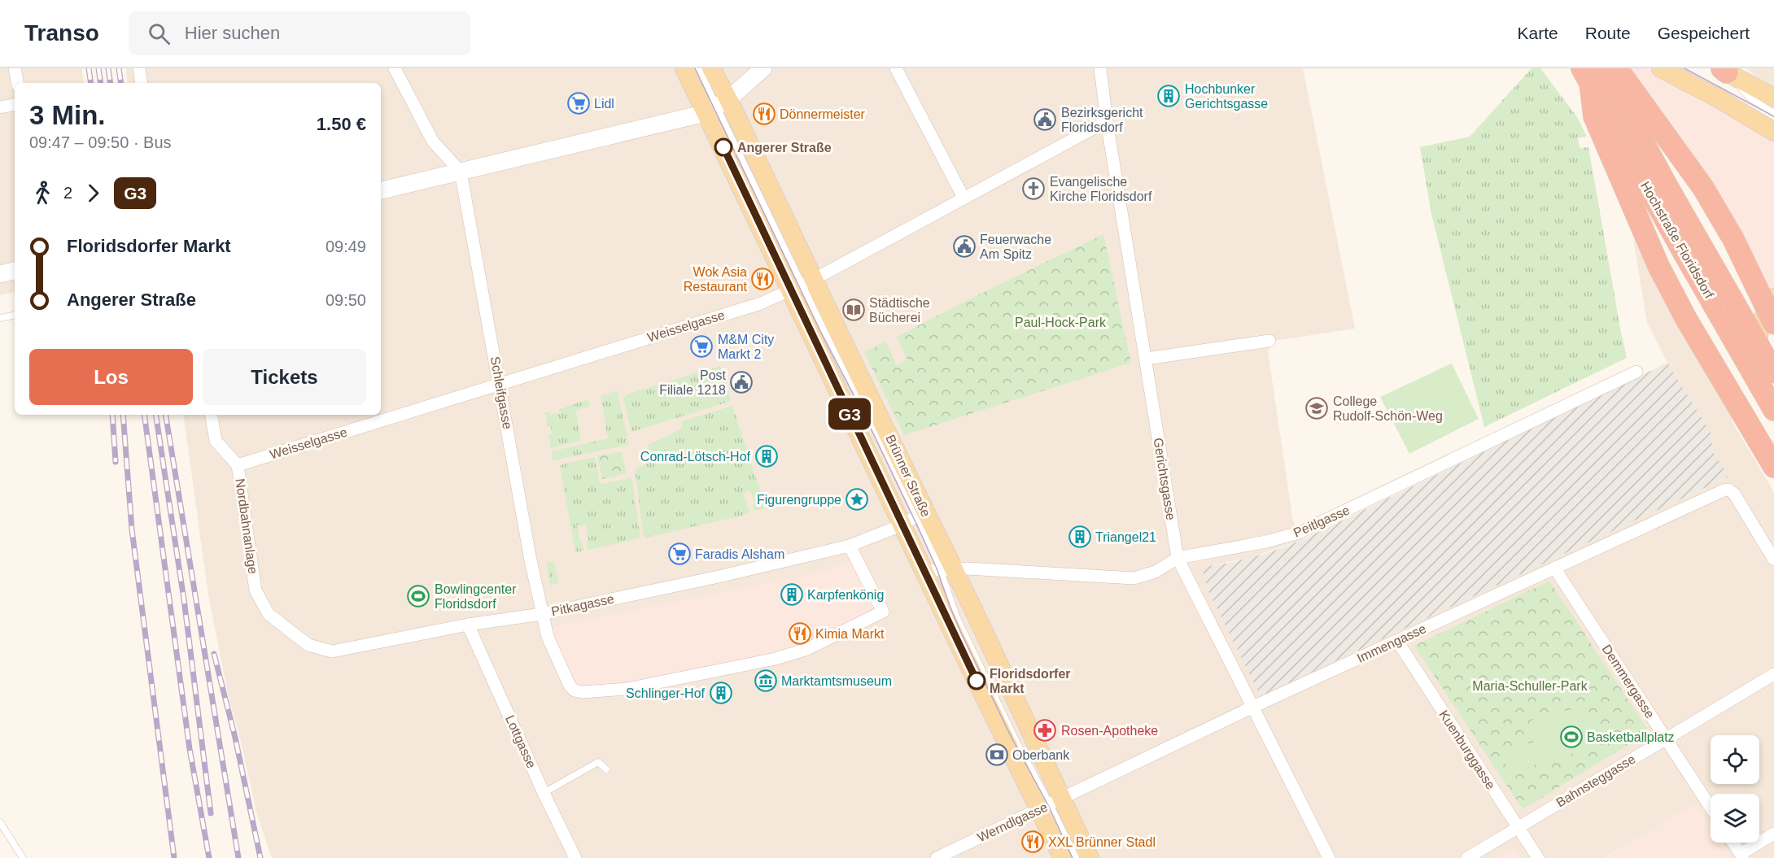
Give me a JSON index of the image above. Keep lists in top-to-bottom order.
{
  "streets": {
    "highway": ["Hochstraße Floridsdorf"],
    "main road": ["Brünner Straße"],
    "street": [
      "Weisselgasse",
      "Schleifgasse",
      "Gerichtsgasse",
      "Peitlgasse",
      "Nordbahnanlage",
      "Pitkagasse",
      "Immengasse",
      "Demmergasse",
      "Lottgasse",
      "Kuenburggasse",
      "Bahnsteggasse",
      "Werndlgasse"
    ]
  },
  "crossings": [
    ["Weisselgasse", "Schleifgasse"],
    ["Weisselgasse", "Brünner Straße"],
    ["Weisselgasse", "Gerichtsgasse"],
    ["Weisselgasse", "Nordbahnanlage"],
    ["Schleifgasse", "Pitkagasse"],
    ["Brünner Straße", "Peitlgasse"],
    ["Brünner Straße", "Pitkagasse"],
    ["Brünner Straße", "Immengasse"],
    ["Brünner Straße", "Werndlgasse"],
    ["Gerichtsgasse", "Peitlgasse"],
    ["Gerichtsgasse", "Immengasse"],
    ["Nordbahnanlage", "Pitkagasse"],
    ["Pitkagasse", "Lottgasse"],
    ["Immengasse", "Demmergasse"],
    ["Immengasse", "Kuenburggasse"],
    ["Immengasse", "Werndlgasse"],
    ["Demmergasse", "Bahnsteggasse"],
    ["Kuenburggasse", "Bahnsteggasse"]
  ],
  "parks": ["Paul-Hock-Park", "Maria-Schuller-Park"],
  "places": {
    "building": [
      "Hochbunker Gerichtsgasse",
      "Conrad-Lötsch-Hof",
      "Triangel21",
      "Karpfenkönig",
      "Schlinger-Hof"
    ],
    "supermarket": ["Lidl", "M&M City Markt 2", "Faradis Alsham"],
    "restaurant": [
      "Dönnermeister",
      "Wok Asia Restaurant",
      "Kimia Markt",
      "XXL Brünner Stadl"
    ],
    "public building": ["Bezirksgericht Floridsdorf", "Feuerwache Am Spitz", "Post Filiale 1218"],
    "other": ["Angerer Straße", "Floridsdorfer Markt"],
    "church": ["Evangelische Kirche Floridsdorf"],
    "library": ["Städtische Bücherei"],
    "school or university": ["College Rudolf-Schön-Weg"],
    "place": ["Figurengruppe"],
    "sports": ["Bowlingcenter Floridsdorf", "Basketballplatz"],
    "museum": ["Marktamtsmuseum"],
    "pharmacy": ["Rosen-Apotheke"],
    "bank": ["Oberbank"]
  },
  "lines": ["bus line G3"],
  "page": {
    "header": "Transo",
    "search": "Hier suchen",
    "nav": ["Karte", "Route", "Gespeichert"],
    "on_map": "G3",
    "heading": ["3 Min.", "09:47 – 09:50 · Bus", "1.50 €"],
    "legs": ["2", "G3"],
    "list": [
      {
        "name": "Floridsdorfer Markt",
        "value": "09:49"
      },
      {
        "name": "Angerer Straße",
        "value": "09:50"
      }
    ],
    "buttons": ["Los", "Tickets"]
  }
}
